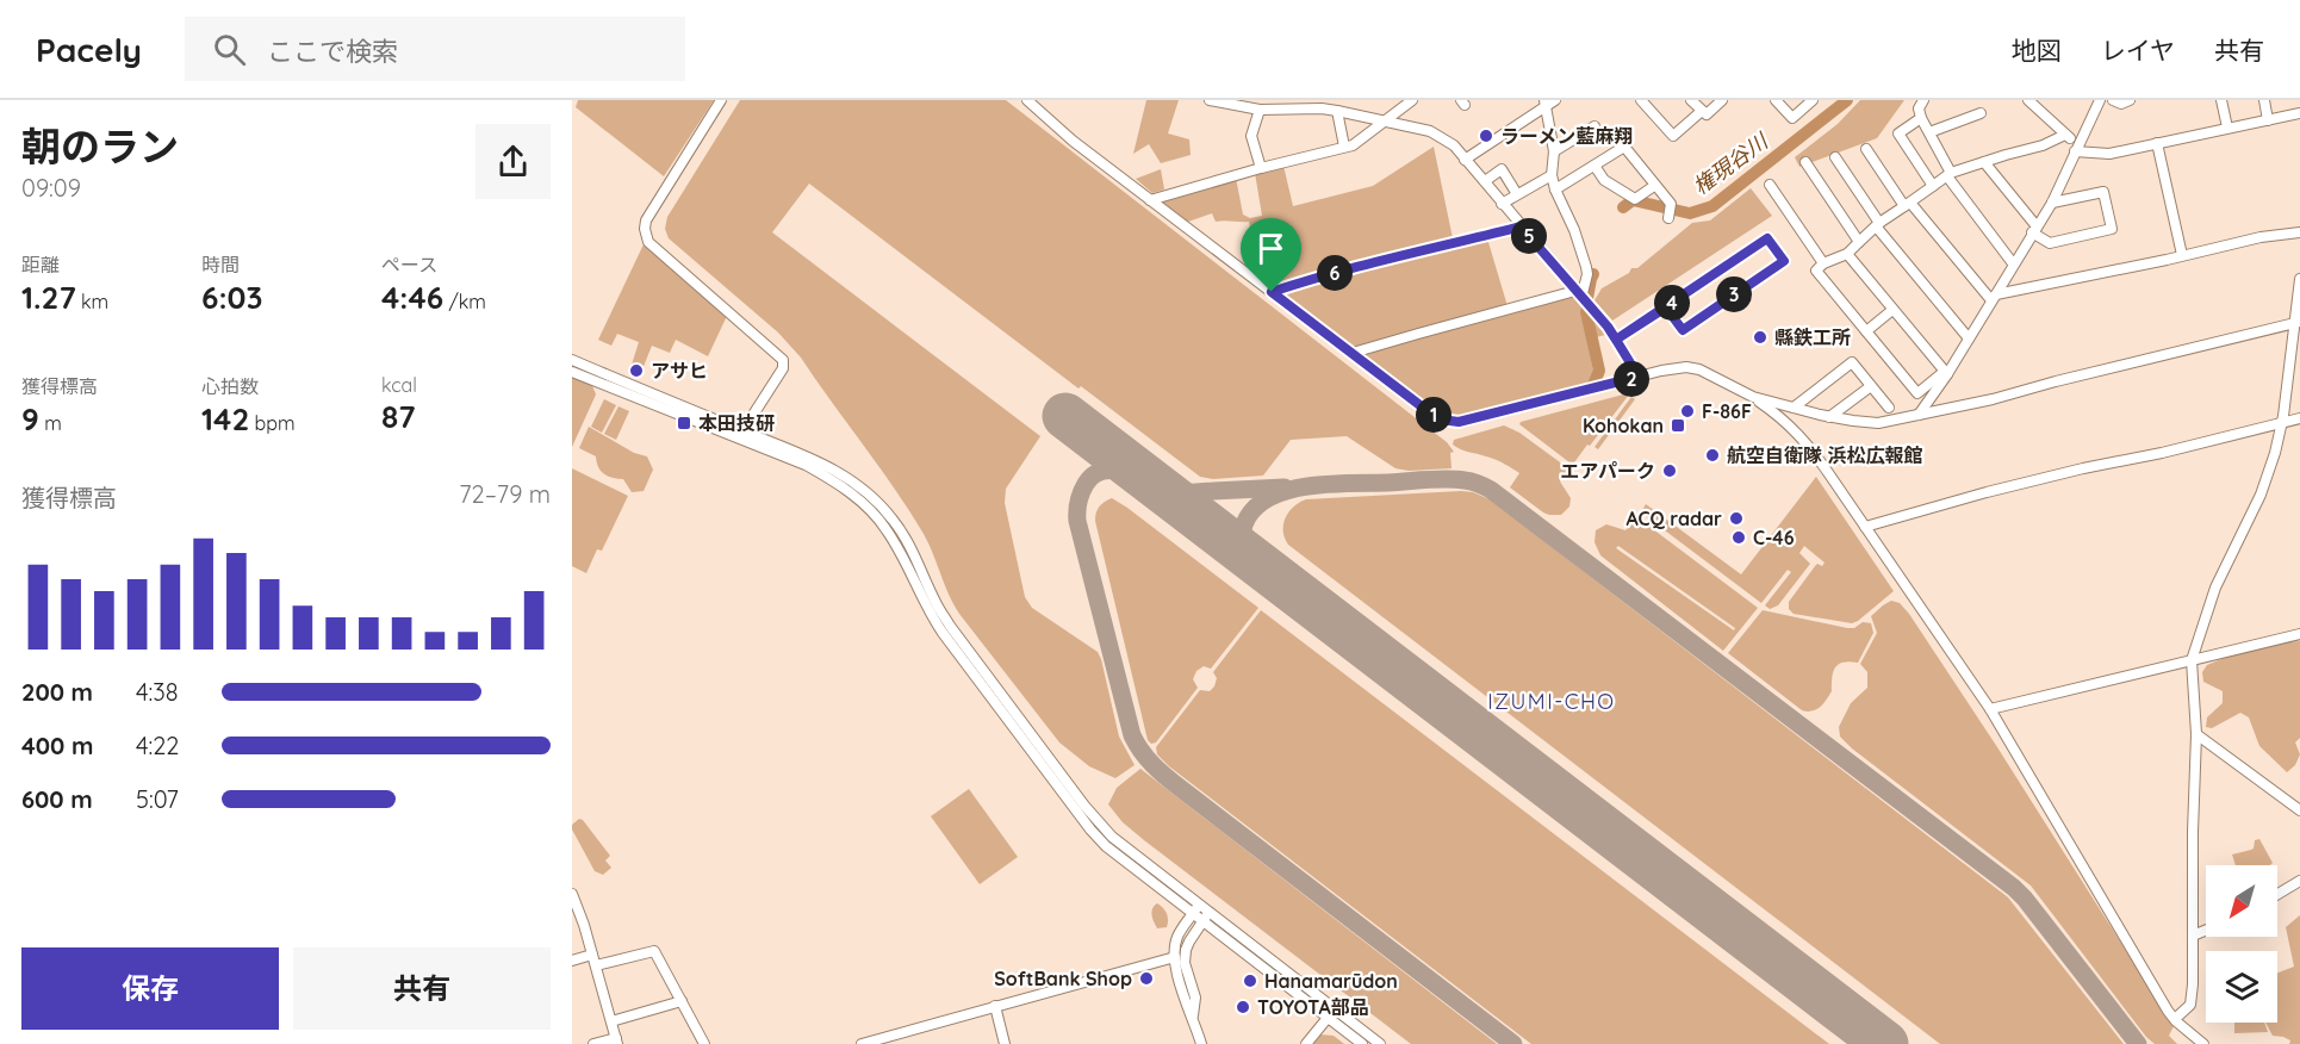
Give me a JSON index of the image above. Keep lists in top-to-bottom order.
{
  "districts": ["IZUMI-CHO"],
  "water": ["権現谷川"],
  "places": {
    "other": [
      "ラーメン藍麻翔",
      "縣鉄工所",
      "アサヒ",
      "F-86F",
      "航空自衛隊 浜松広報館",
      "エアパーク",
      "ACQ radar",
      "C-46",
      "SoftBank Shop",
      "Hanamarūdon",
      "TOYOTA部品"
    ],
    "transit": ["本田技研", "Kohokan"]
  },
  "north": "bottom left",
  "page": {
    "header": "Pacely",
    "search": "ここで検索",
    "nav": ["地図", "レイヤ", "共有"],
    "heading": ["朝のラン", "09:09"],
    "pins": [
      "5",
      "6",
      "3",
      "4",
      "2",
      "1"
    ],
    "stats": [
      ["距離", "1.27 km"],
      ["時間", "6:03"],
      ["ペース", "4:46 /km"],
      ["獲得標高", "9 m"],
      ["心拍数", "142 bpm"],
      ["kcal", "87"]
    ],
    "chart": ["獲得標高", "72–79 m"],
    "list": [
      {
        "name": "200 m",
        "note": "4:38"
      },
      {
        "name": "400 m",
        "note": "4:22"
      },
      {
        "name": "600 m",
        "note": "5:07"
      }
    ],
    "buttons": ["保存", "共有"]
  }
}
